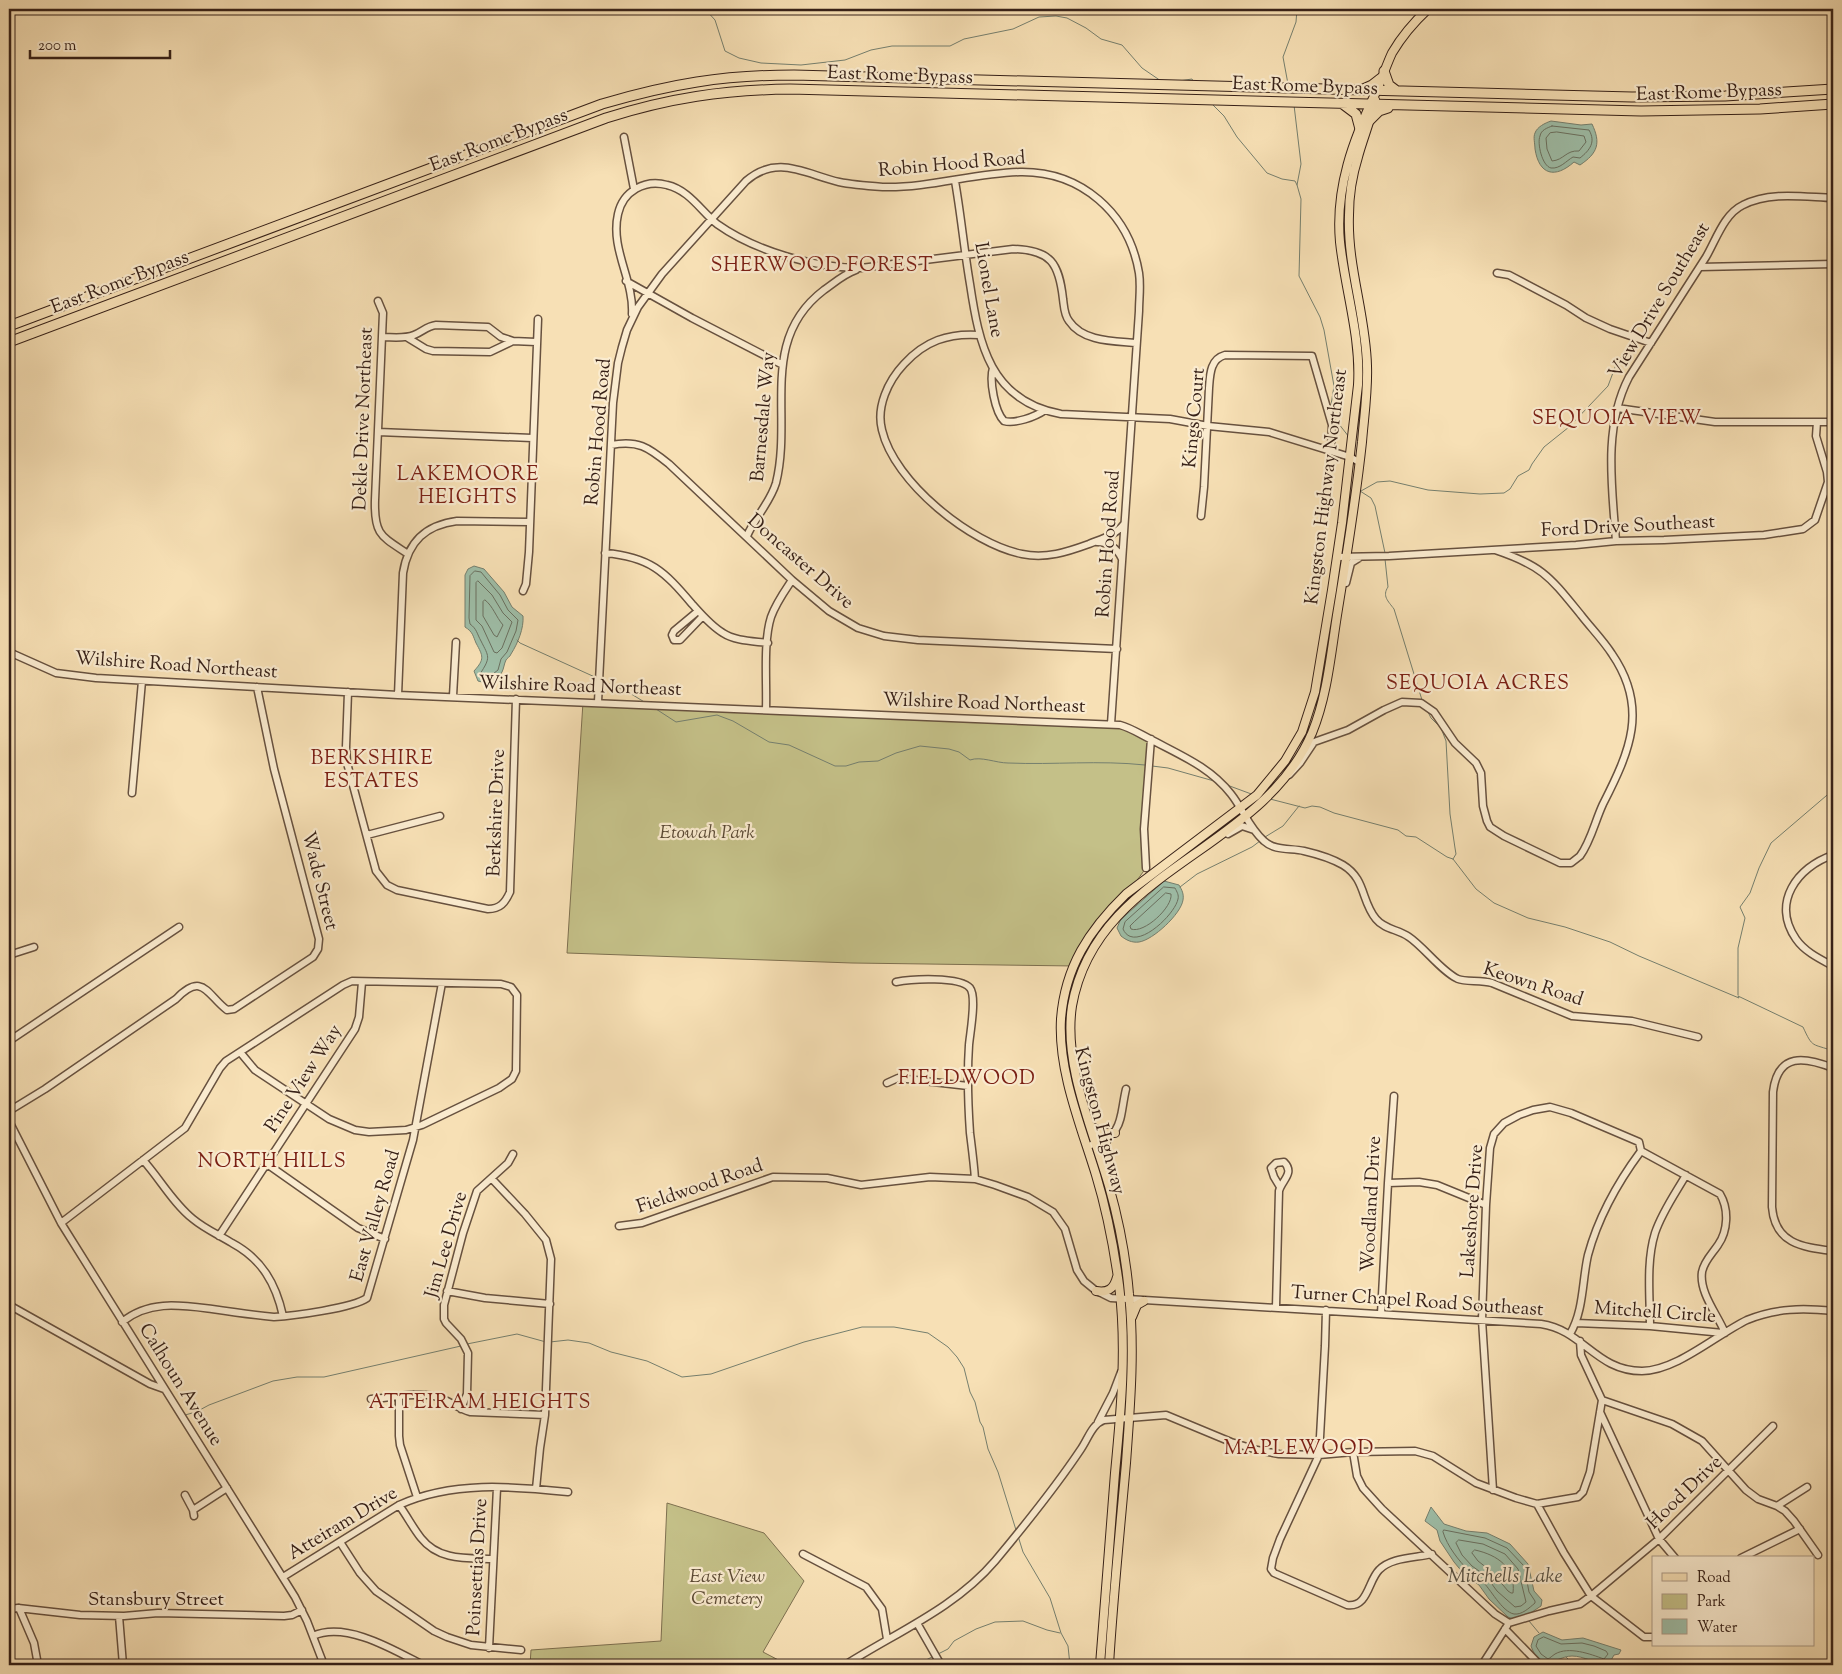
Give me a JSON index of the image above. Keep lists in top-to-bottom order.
{
  "streets": {
    "highway": ["East Rome Bypass"],
    "main road": ["Kingston Highway Northeast", "Kingston Highway"],
    "street": [
      "Robin Hood Road",
      "Lionel Lane",
      "View Drive Southeast",
      "Barnesdale Way",
      "Kings Court",
      "Dekle Drive Northeast",
      "Ford Drive Southeast",
      "Doncaster Drive",
      "Wilshire Road Northeast",
      "Berkshire Drive",
      "Wade Street",
      "Keown Road",
      "Pine View Way",
      "Fieldwood Road",
      "Woodland Drive",
      "Lakeshore Drive",
      "East Valley Road",
      "Jim Lee Drive",
      "Turner Chapel Road Southeast",
      "Mitchell Circle",
      "Calhoun Avenue",
      "Hood Drive",
      "Atteiram Drive",
      "Poinsettias Drive",
      "Stansbury Street"
    ]
  },
  "crossings": [
    ["East Rome Bypass", "Kingston Highway Northeast"],
    ["East Rome Bypass", "Kingston Highway"],
    ["Robin Hood Road", "Lionel Lane"],
    ["Robin Hood Road", "Doncaster Drive"],
    ["Robin Hood Road", "Wilshire Road Northeast"],
    ["Lionel Lane", "Kings Court"],
    ["Lionel Lane", "Kingston Highway Northeast"],
    ["Lionel Lane", "Kingston Highway"],
    ["View Drive Southeast", "Ford Drive Southeast"],
    ["Barnesdale Way", "Doncaster Drive"],
    ["Kingston Highway Northeast", "Ford Drive Southeast"],
    ["Kingston Highway Northeast", "Kingston Highway"],
    ["Ford Drive Southeast", "Kingston Highway"],
    ["Wilshire Road Northeast", "Berkshire Drive"],
    ["Wilshire Road Northeast", "Wade Street"],
    ["Wilshire Road Northeast", "Keown Road"],
    ["Wilshire Road Northeast", "Kingston Highway"],
    ["Keown Road", "Kingston Highway"],
    ["Kingston Highway", "Fieldwood Road"],
    ["Kingston Highway", "Turner Chapel Road Southeast"],
    ["Fieldwood Road", "Turner Chapel Road Southeast"],
    ["Woodland Drive", "Turner Chapel Road Southeast"],
    ["Lakeshore Drive", "Turner Chapel Road Southeast"],
    ["Lakeshore Drive", "Mitchell Circle"],
    ["East Valley Road", "Calhoun Avenue"],
    ["Turner Chapel Road Southeast", "Mitchell Circle"],
    ["Calhoun Avenue", "Atteiram Drive"],
    ["Calhoun Avenue", "Stansbury Street"],
    ["Atteiram Drive", "Poinsettias Drive"]
  ],
  "districts": [
    "SHERWOOD FOREST",
    "SEQUOIA VIEW",
    "LAKEMOORE HEIGHTS",
    "SEQUOIA ACRES",
    "BERKSHIRE ESTATES",
    "FIELDWOOD",
    "NORTH HILLS",
    "ATTEIRAM HEIGHTS",
    "MAPLEWOOD"
  ],
  "water": ["Mitchells Lake"],
  "parks": ["Etowah Park", "East View Cemetery"],
  "legend": ["Road", "Park", "Water"],
  "scale_bar": "200 m"
}
